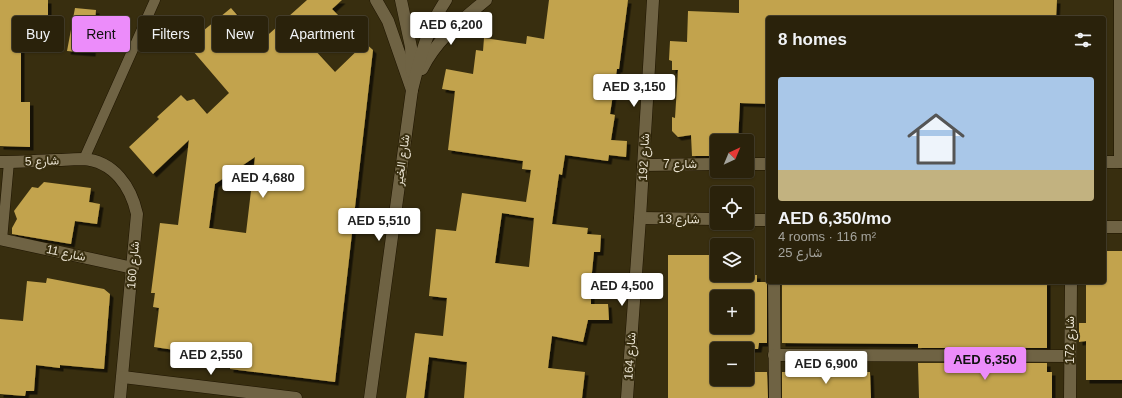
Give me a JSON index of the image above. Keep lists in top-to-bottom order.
{
  "streets": {
    "street": [
      "شارع 192",
      "شارع الخير",
      "شارع 5",
      "شارع 7",
      "شارع 13",
      "شارع 11",
      "شارع 160",
      "شارع 172",
      "شارع 164"
    ]
  },
  "crossings": [
    ["شارع 192", "شارع 7"],
    ["شارع 192", "شارع 13"],
    ["شارع 192", "شارع 164"],
    ["شارع 5", "شارع 160"],
    ["شارع 13", "شارع 164"],
    ["شارع 11", "شارع 160"]
  ],
  "north": "top right",
  "page": {
    "price": [
      "AED 6,200",
      "AED 3,150",
      "AED 4,680",
      "AED 5,510",
      "AED 4,500",
      "AED 2,550",
      "AED 6,350",
      "AED 6,900"
    ],
    "chip": [
      "Buy",
      "Rent",
      "Filters",
      "New",
      "Apartment"
    ],
    "heading": "8 homes",
    "list": [
      {
        "name": "AED 6,350/mo",
        "note": "4 rooms · 116 m² · شارع 25"
      }
    ],
    "map_buttons": ["+", "−"]
  }
}
